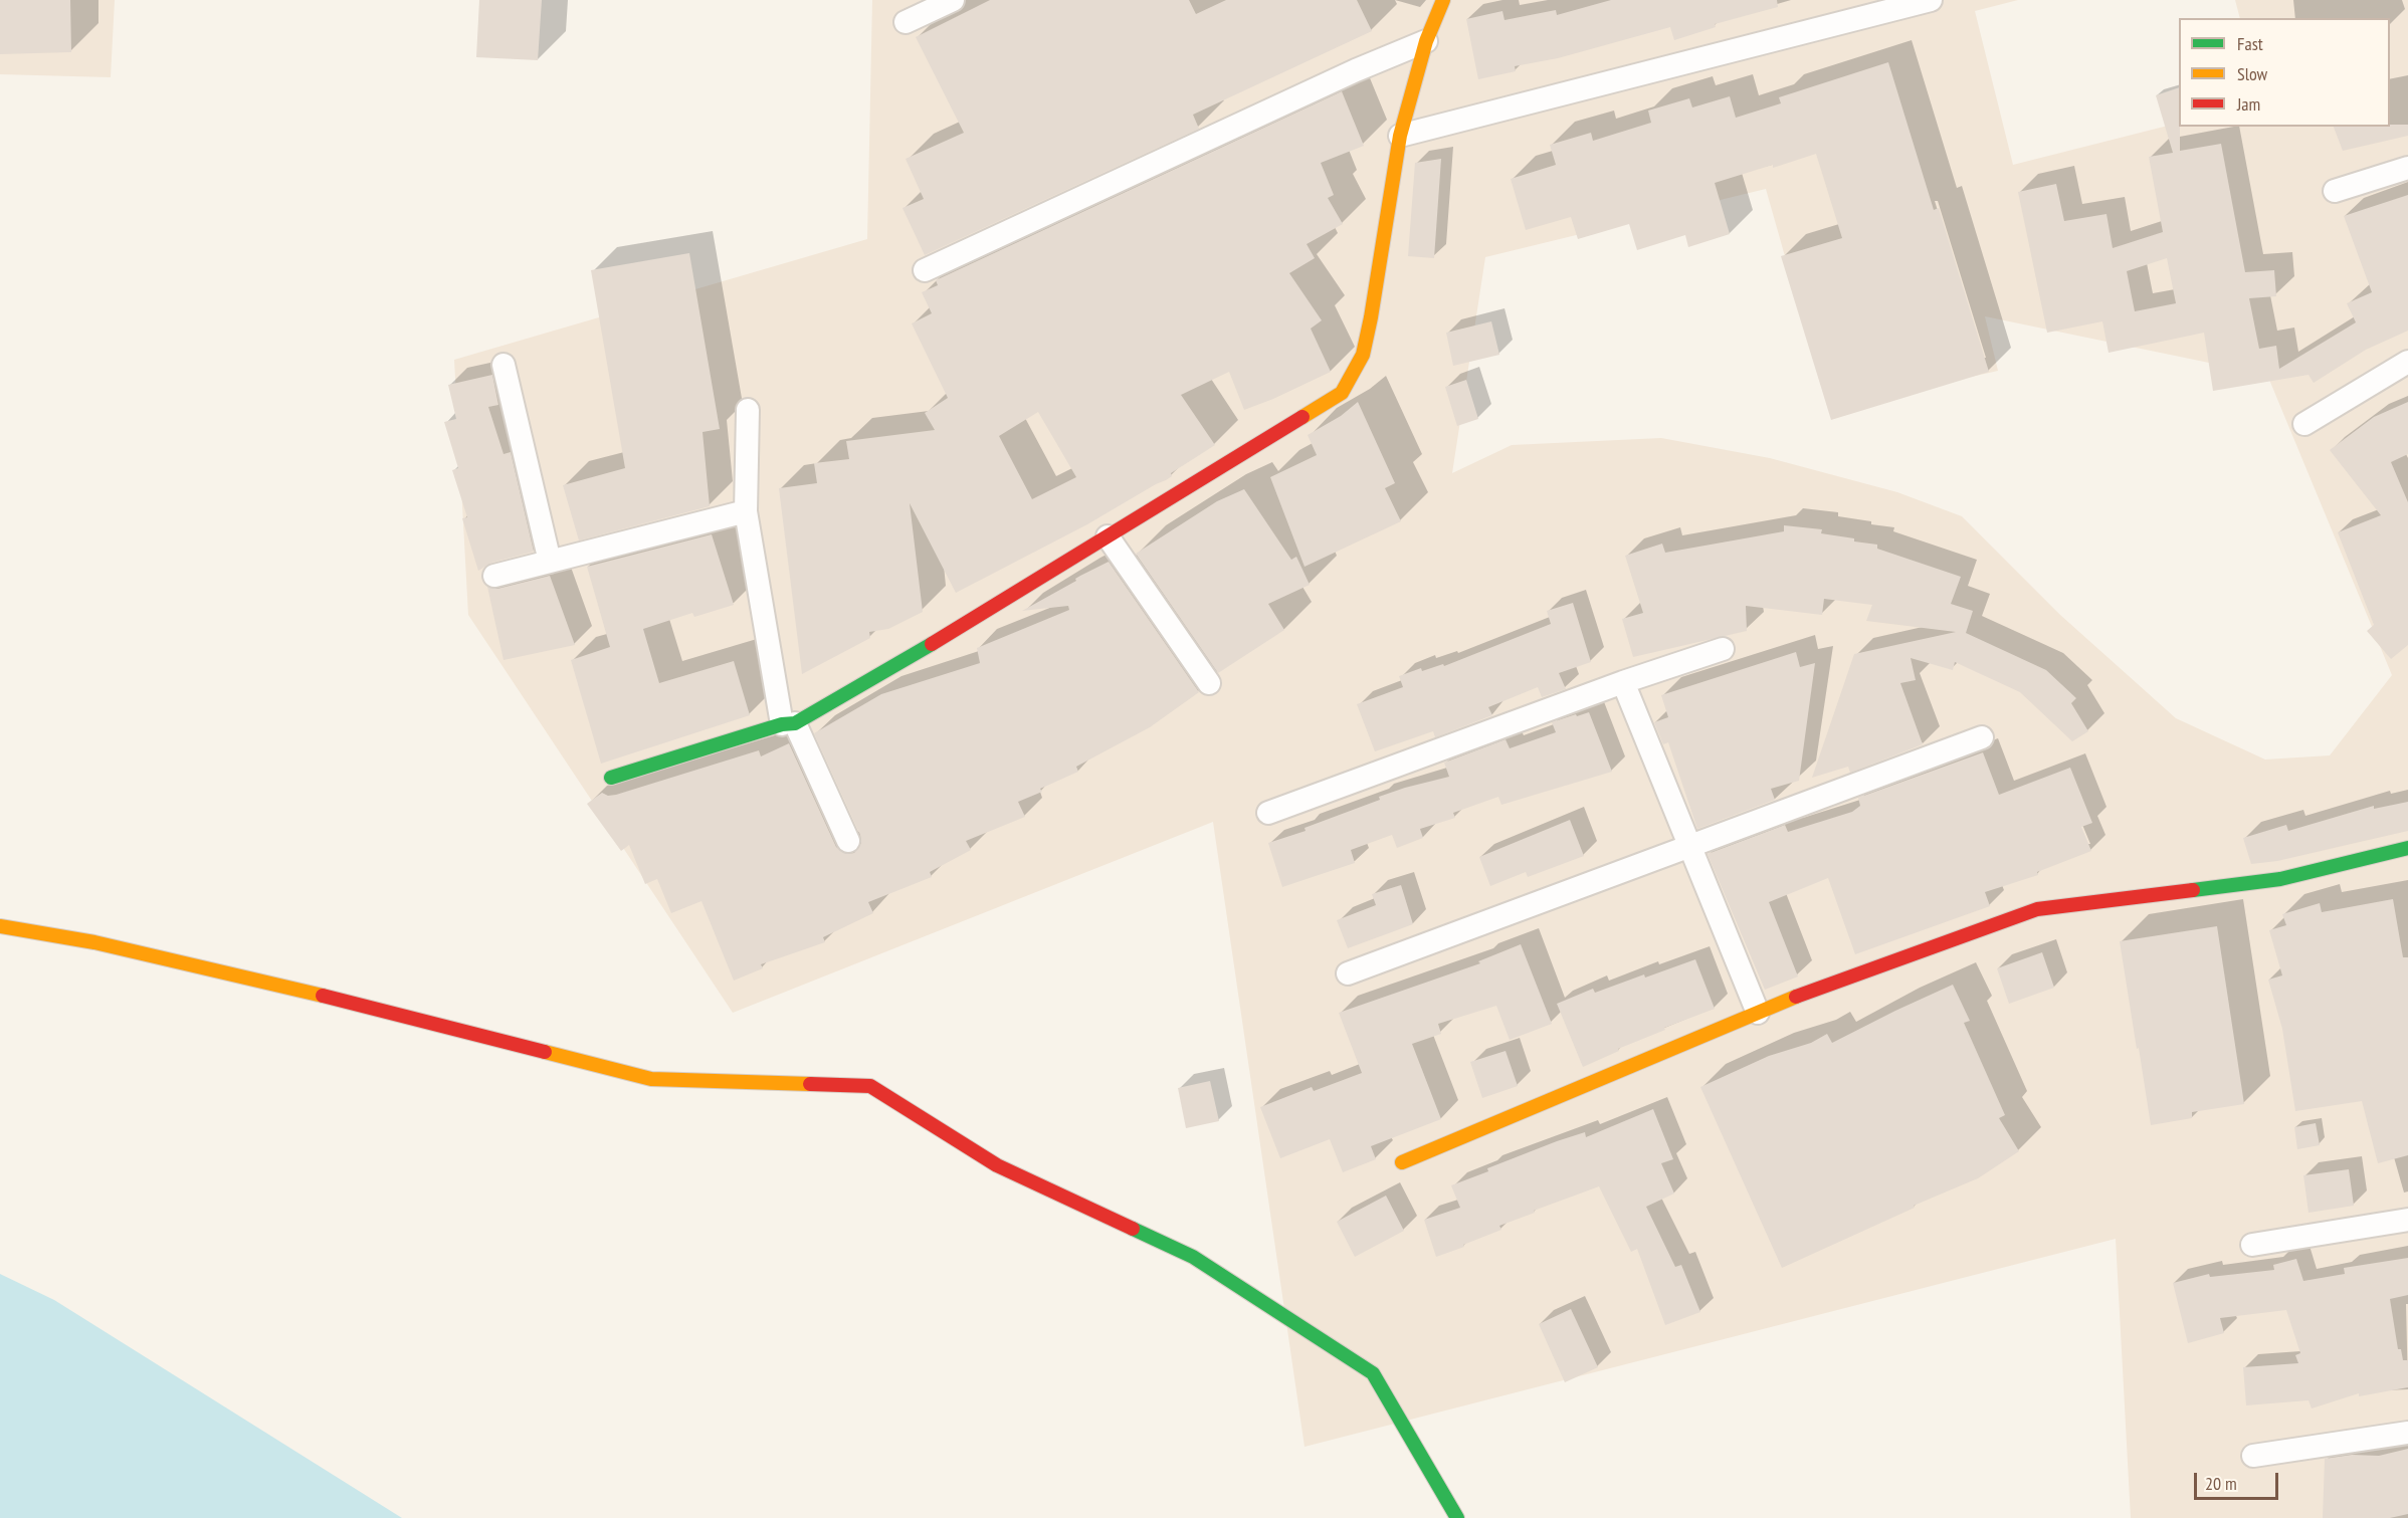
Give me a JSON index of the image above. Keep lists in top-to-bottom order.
{
  "legend": ["Fast", "Slow", "Jam"],
  "scale_bar": "20 m"
}
